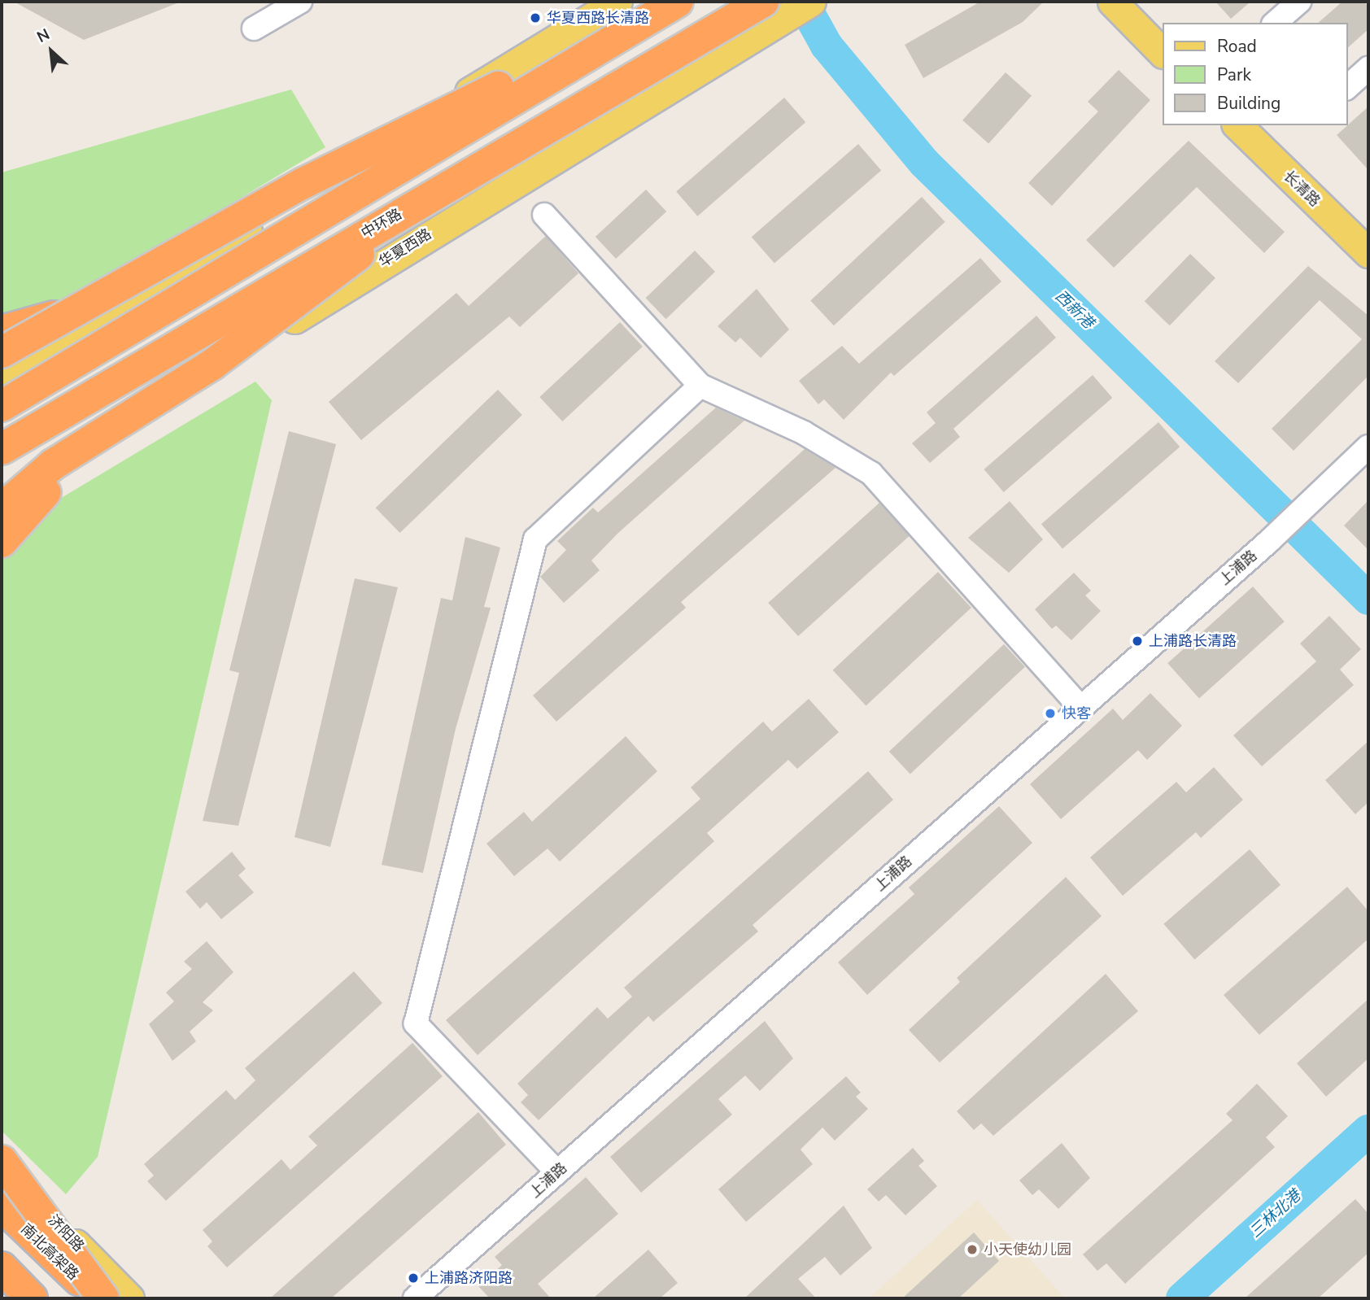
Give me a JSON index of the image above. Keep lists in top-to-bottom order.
{
  "streets": {
    "highway": ["中环路", "南北高架路"],
    "main road": ["长清路", "华夏西路", "济阳路"],
    "street": ["上浦路"]
  },
  "crossings": [
    ["中环路", "华夏西路"]
  ],
  "water": ["西新港", "三林北港"],
  "places": [
    "华夏西路长清路",
    "上浦路长清路",
    "快客",
    "小天使幼儿园",
    "上浦路济阳路"
  ],
  "legend": ["Road", "Park", "Building"],
  "north": "top left"
}
